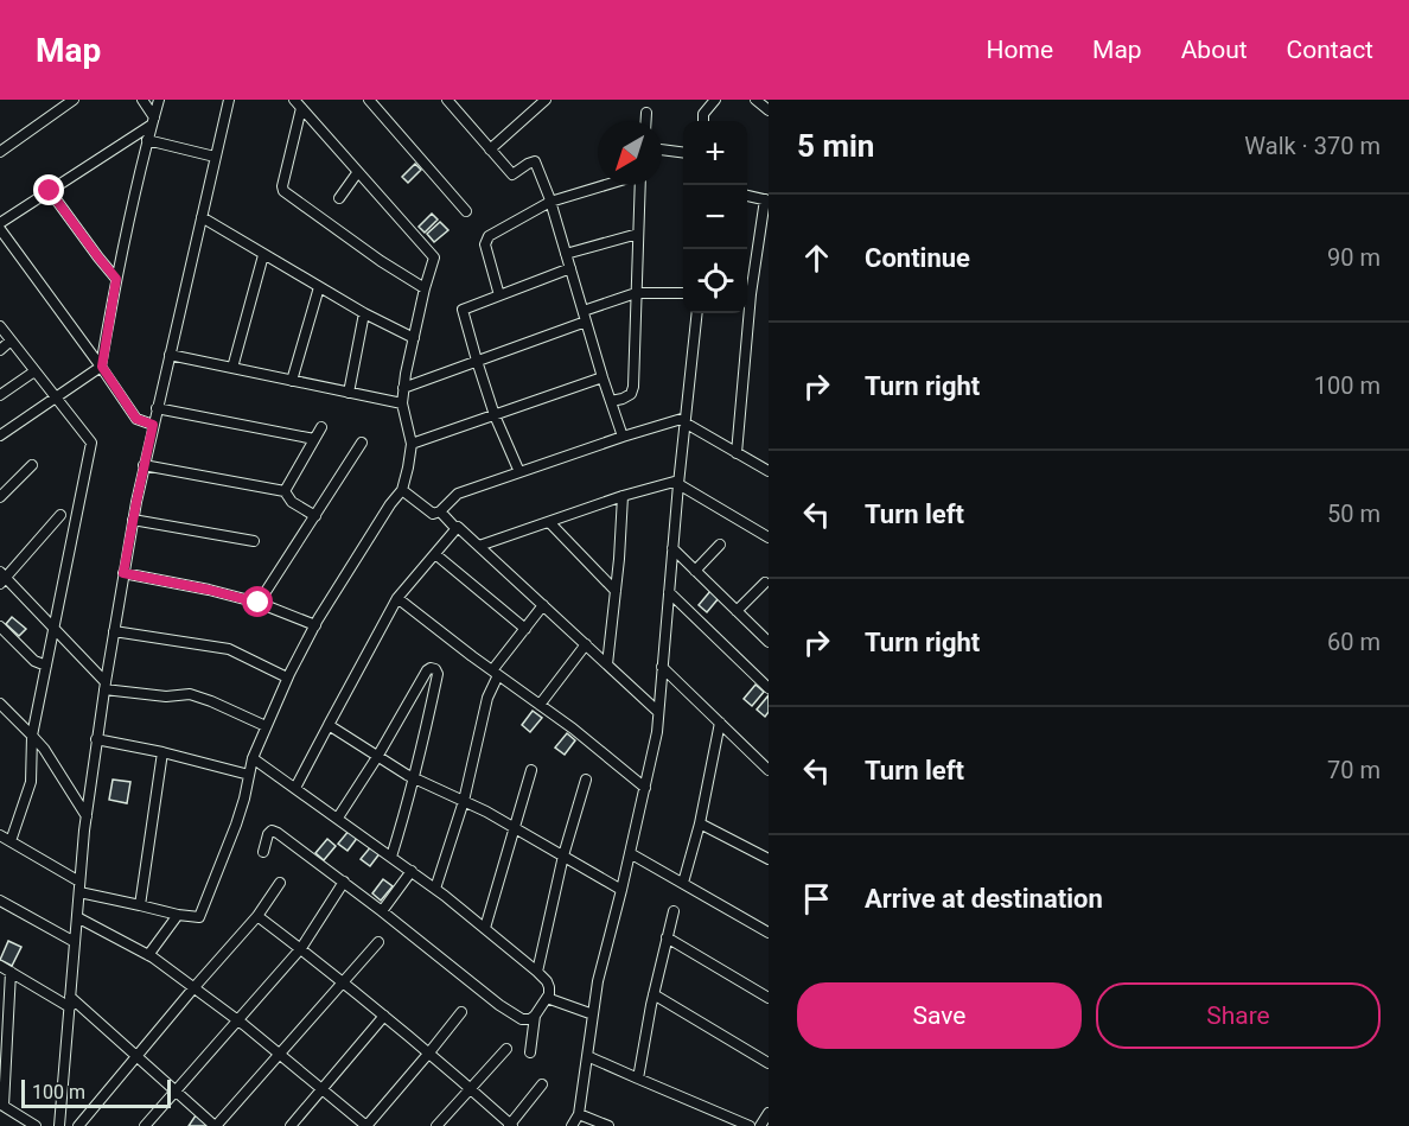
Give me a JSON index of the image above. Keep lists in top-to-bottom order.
{
  "scale_bar": "100 m",
  "north": "bottom left",
  "page": {
    "header": "Map",
    "nav": [
      "Home",
      "Map",
      "About",
      "Contact"
    ],
    "heading": ["5 min", "Walk · 370 m"],
    "map_buttons": ["+", "−"],
    "list": [
      ["Continue", "90 m"],
      ["Turn right", "100 m"],
      ["Turn left", "50 m"],
      ["Turn right", "60 m"],
      ["Turn left", "70 m"],
      "Arrive at destination"
    ],
    "buttons": ["Save", "Share"],
    "scale": "100 m"
  }
}
